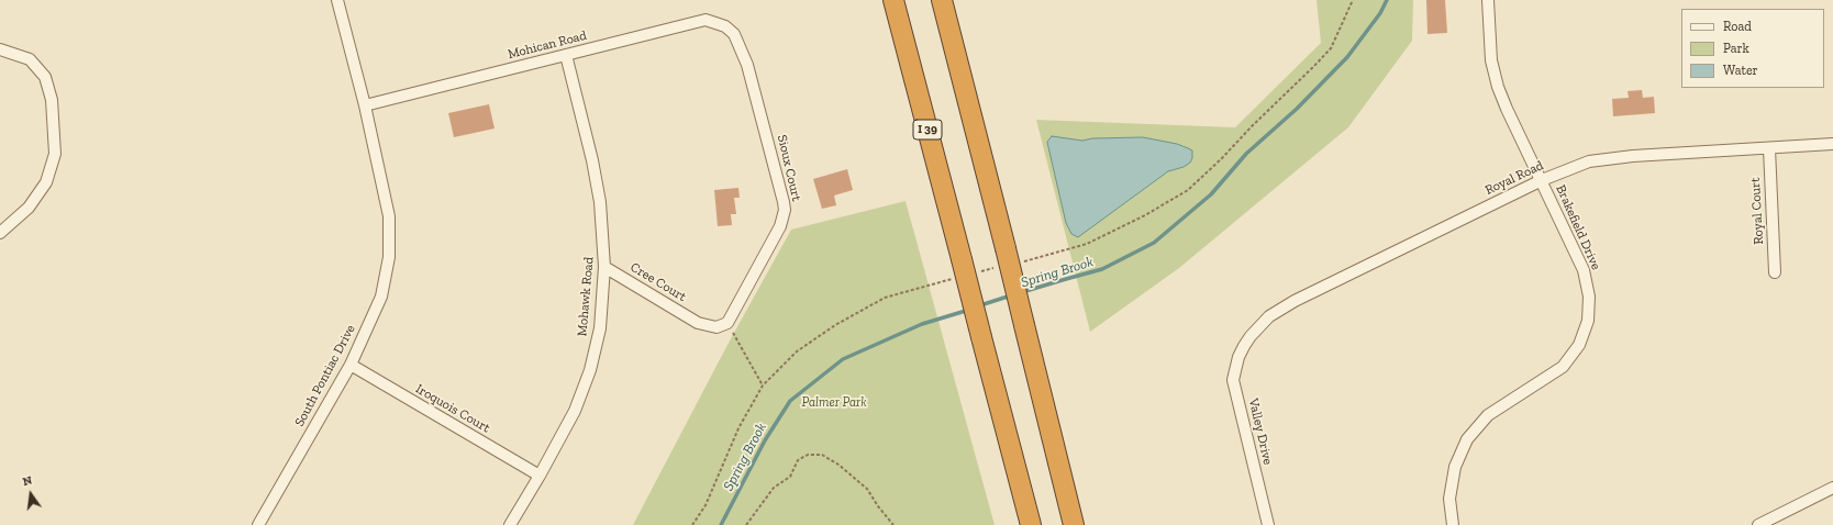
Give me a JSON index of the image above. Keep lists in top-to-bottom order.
{
  "streets": {
    "highway": ["I 39"],
    "street": [
      "Mohican Road",
      "Sioux Court",
      "Royal Road",
      "Royal Court",
      "Brakefield Drive",
      "Cree Court",
      "Mohawk Road",
      "South Pontiac Drive",
      "Iroquois Court",
      "Valley Drive"
    ]
  },
  "crossings": [
    ["Mohican Road", "Sioux Court"],
    ["Mohican Road", "Mohawk Road"],
    ["Mohican Road", "South Pontiac Drive"],
    ["Sioux Court", "Cree Court"],
    ["Royal Road", "Royal Court"],
    ["Royal Road", "Brakefield Drive"],
    ["Royal Road", "Valley Drive"],
    ["Cree Court", "Mohawk Road"],
    ["Mohawk Road", "Iroquois Court"],
    ["South Pontiac Drive", "Iroquois Court"]
  ],
  "water": ["Spring Brook"],
  "parks": ["Palmer Park"],
  "legend": ["Road", "Park", "Water"],
  "north": "top"
}
